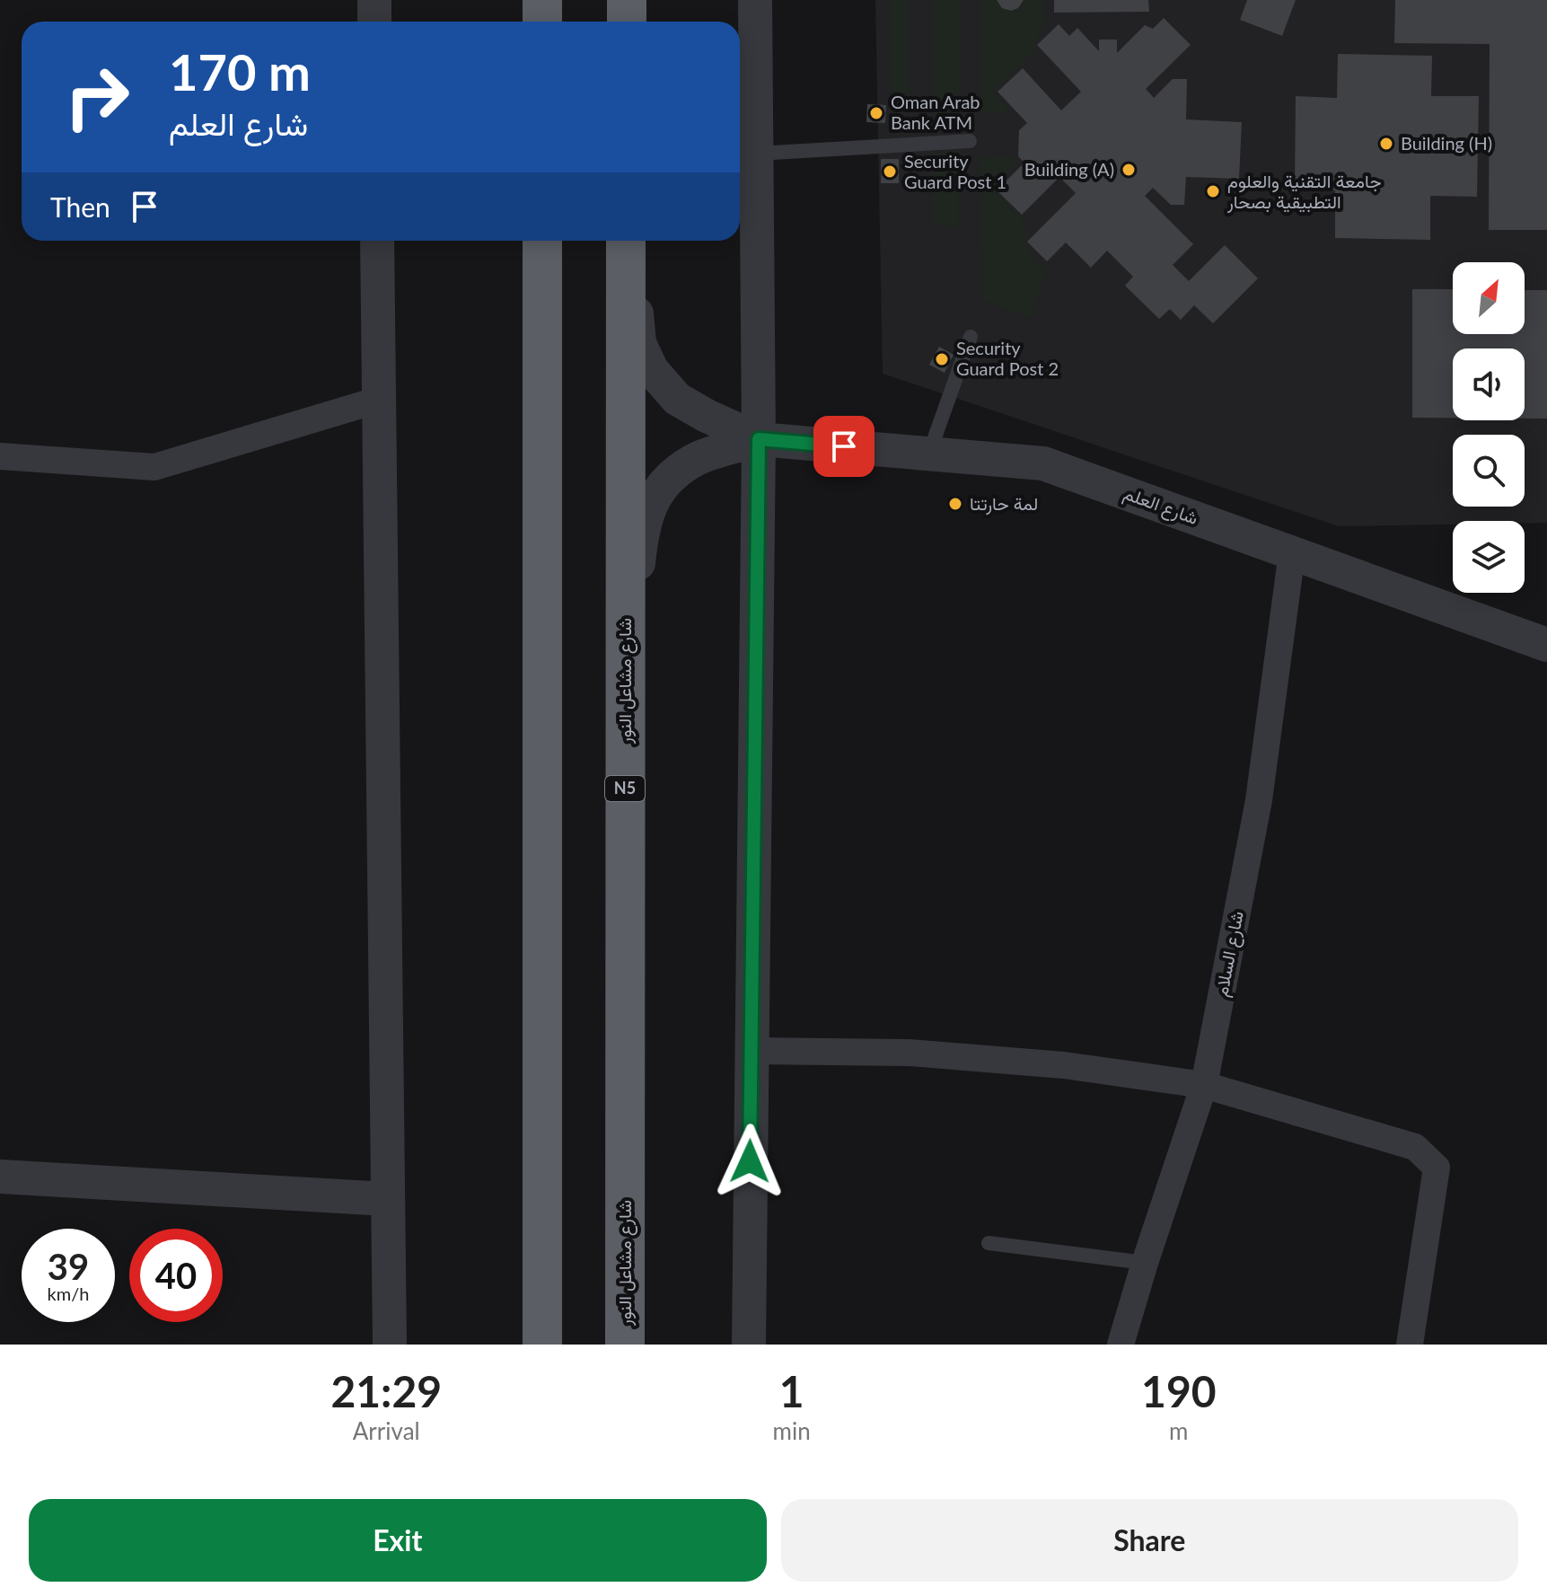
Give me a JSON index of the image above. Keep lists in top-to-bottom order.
{
  "streets": {
    "highway": ["شارع مشاعل النور", "N5"],
    "street": ["شارع العلم", "شارع السلام"]
  },
  "crossings": [
    ["شارع العلم", "شارع السلام"]
  ],
  "places": [
    "Oman Arab Bank ATM",
    "Building (H)",
    "Building (A)",
    "Security Guard Post 1",
    "جامعة التقنية والعلوم التطبيقية بصحار",
    "Security Guard Post 2",
    "لمة حارتتا"
  ],
  "north": "top right",
  "page": {
    "turn": ["170 m", "شارع العلم"],
    "then": "Then",
    "speed": "39 km/h",
    "limit": "40",
    "eta": [
      "21:29",
      "Arrival",
      "1",
      "min",
      "190",
      "m"
    ],
    "buttons": ["Exit", "Share"]
  }
}
